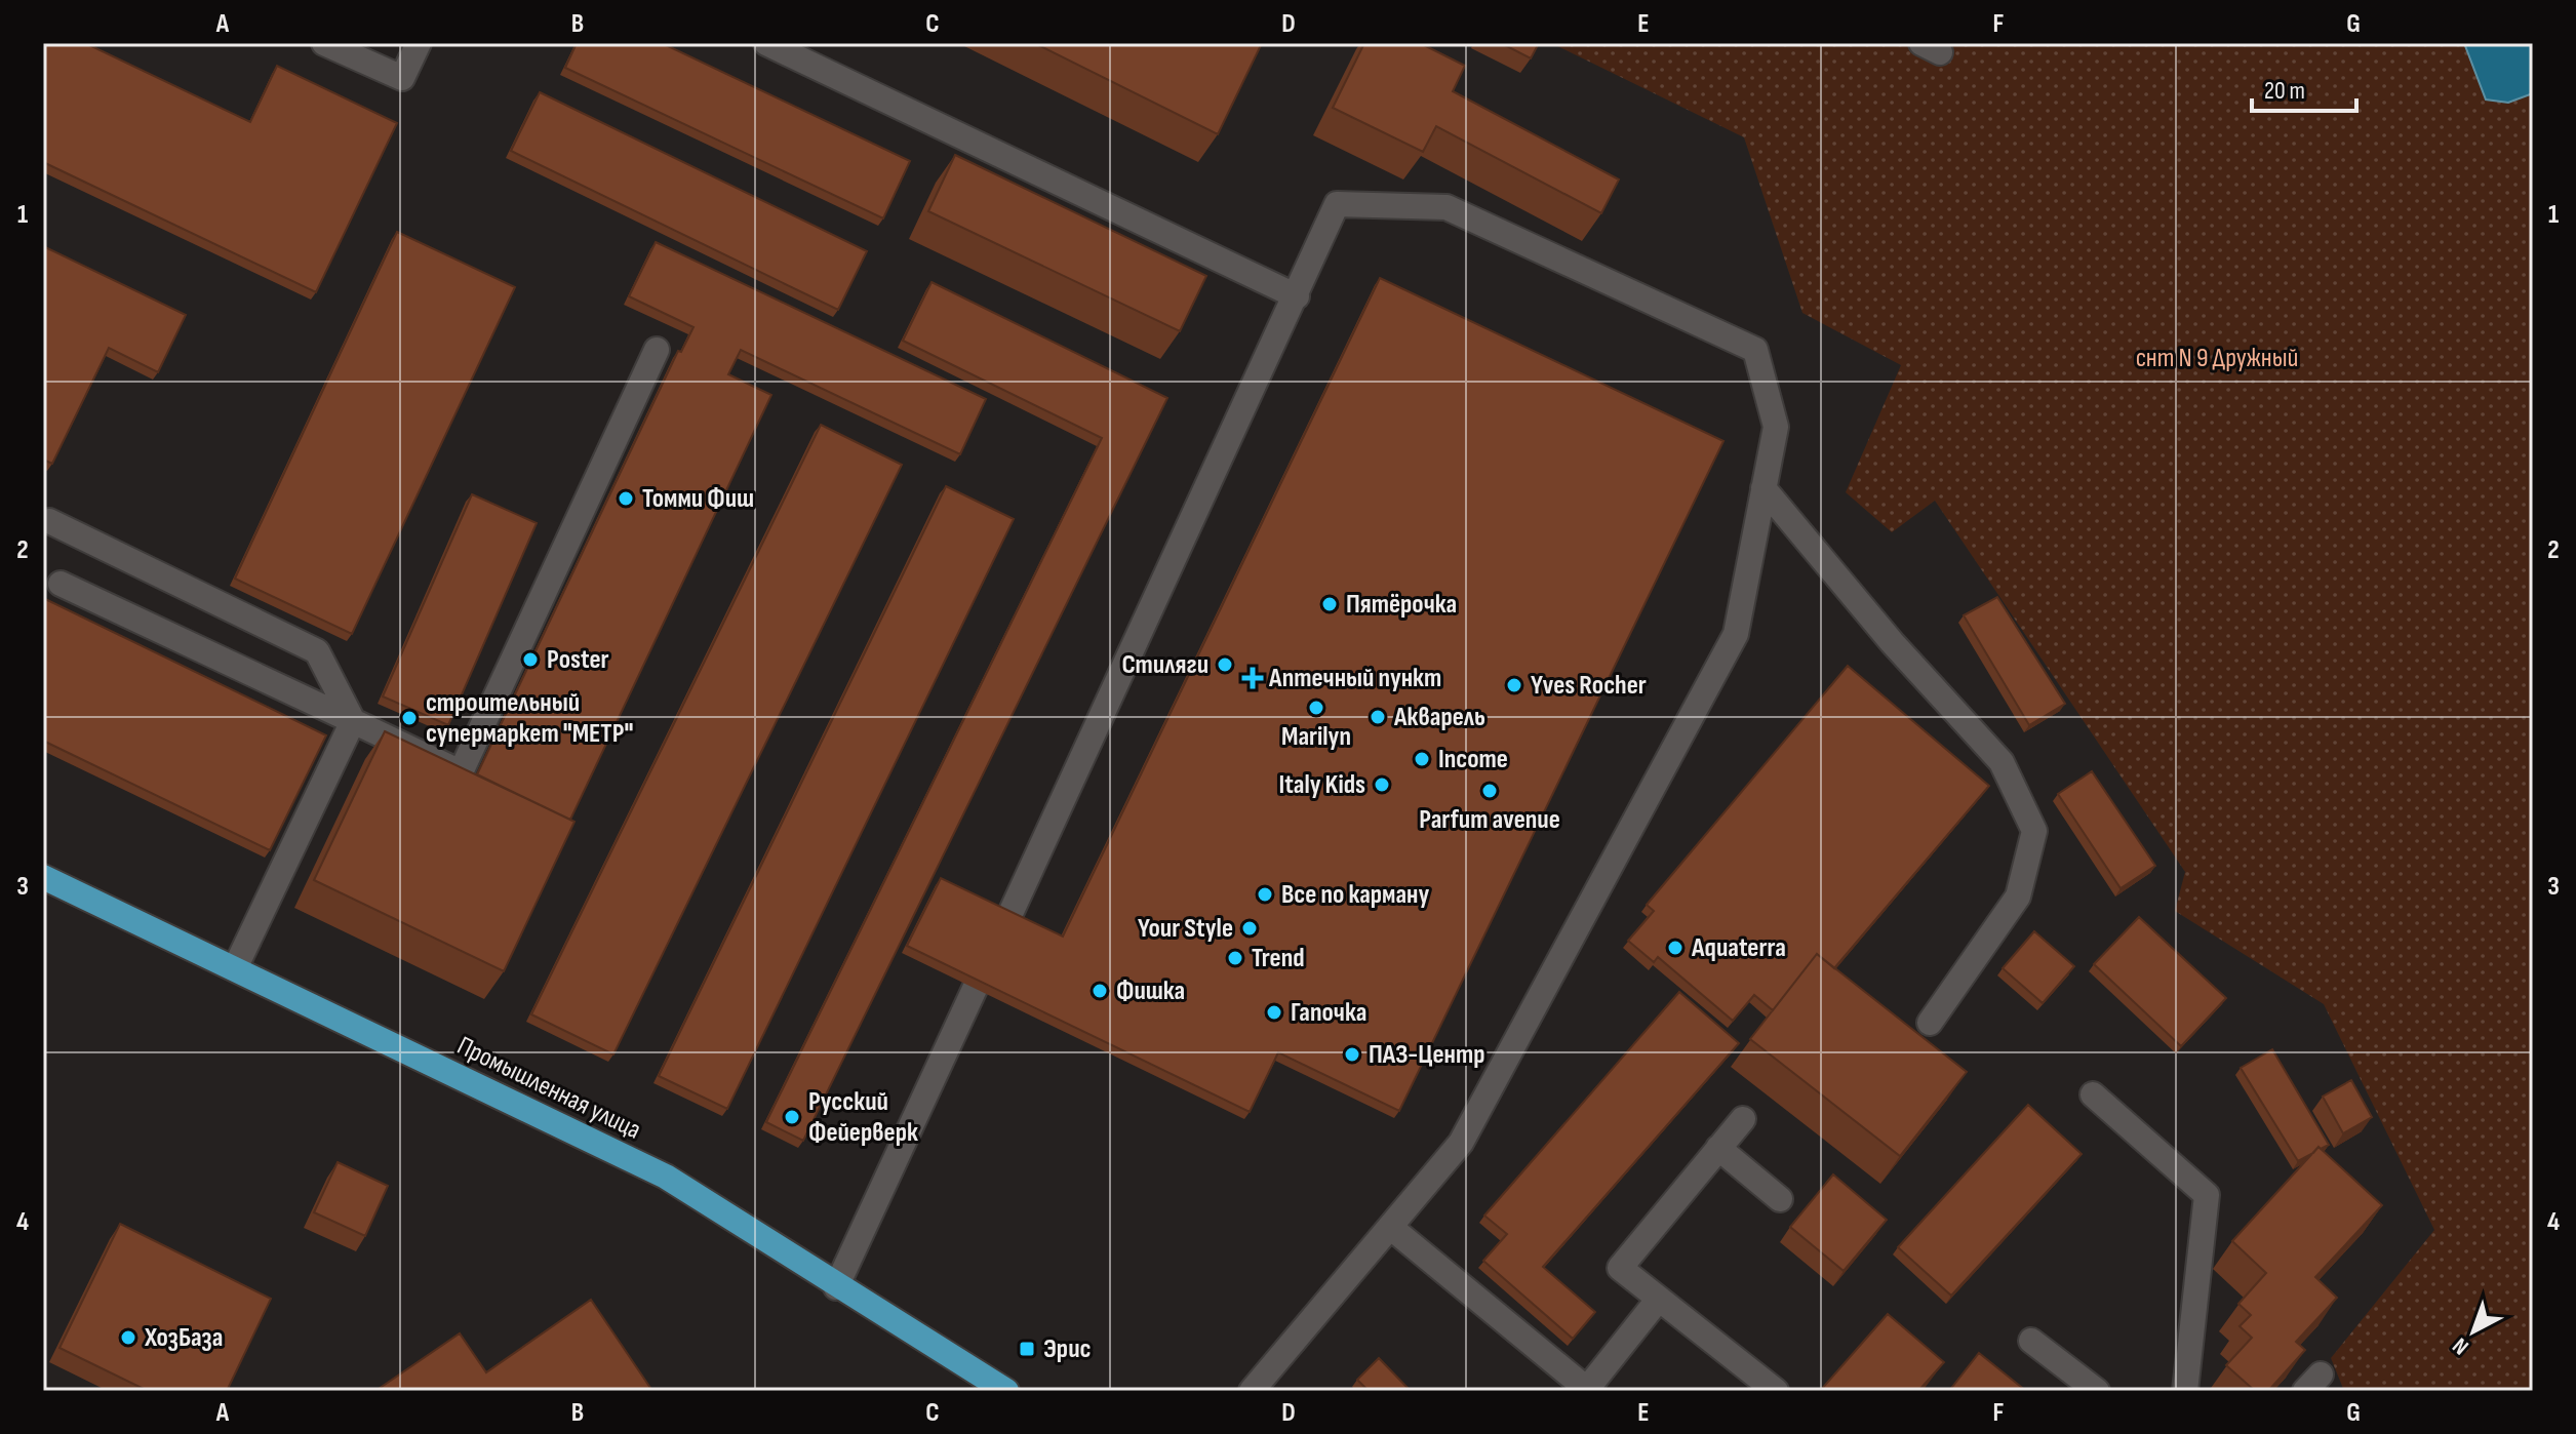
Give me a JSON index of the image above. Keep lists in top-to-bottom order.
{
  "streets": {
    "main road": ["Промышленная улица"]
  },
  "parks": ["снт N 9 Дружный"],
  "places": {
    "other": [
      "Томми Фиш",
      "Пятёрочка",
      "Poster",
      "Стиляги",
      "Yves Rocher",
      "Marilyn",
      "Акварель",
      "строительный супермаркет \"МЕТР\"",
      "Income",
      "Italy Kids",
      "Parfum avenue",
      "Все по карману",
      "Your Style",
      "Aquaterra",
      "Trend",
      "Фишка",
      "Гапочка",
      "ПАЗ-Центр",
      "Русский Фейерверк",
      "ХозБаза"
    ],
    "health": ["Аптечный пункт"],
    "transit": ["Эрис"]
  },
  "scale_bar": "20 m",
  "north": "bottom left",
  "grid": {
    "columns": [
      "A",
      "B",
      "C",
      "D",
      "E",
      "F",
      "G"
    ],
    "rows": [
      "1",
      "2",
      "3",
      "4"
    ]
  }
}
